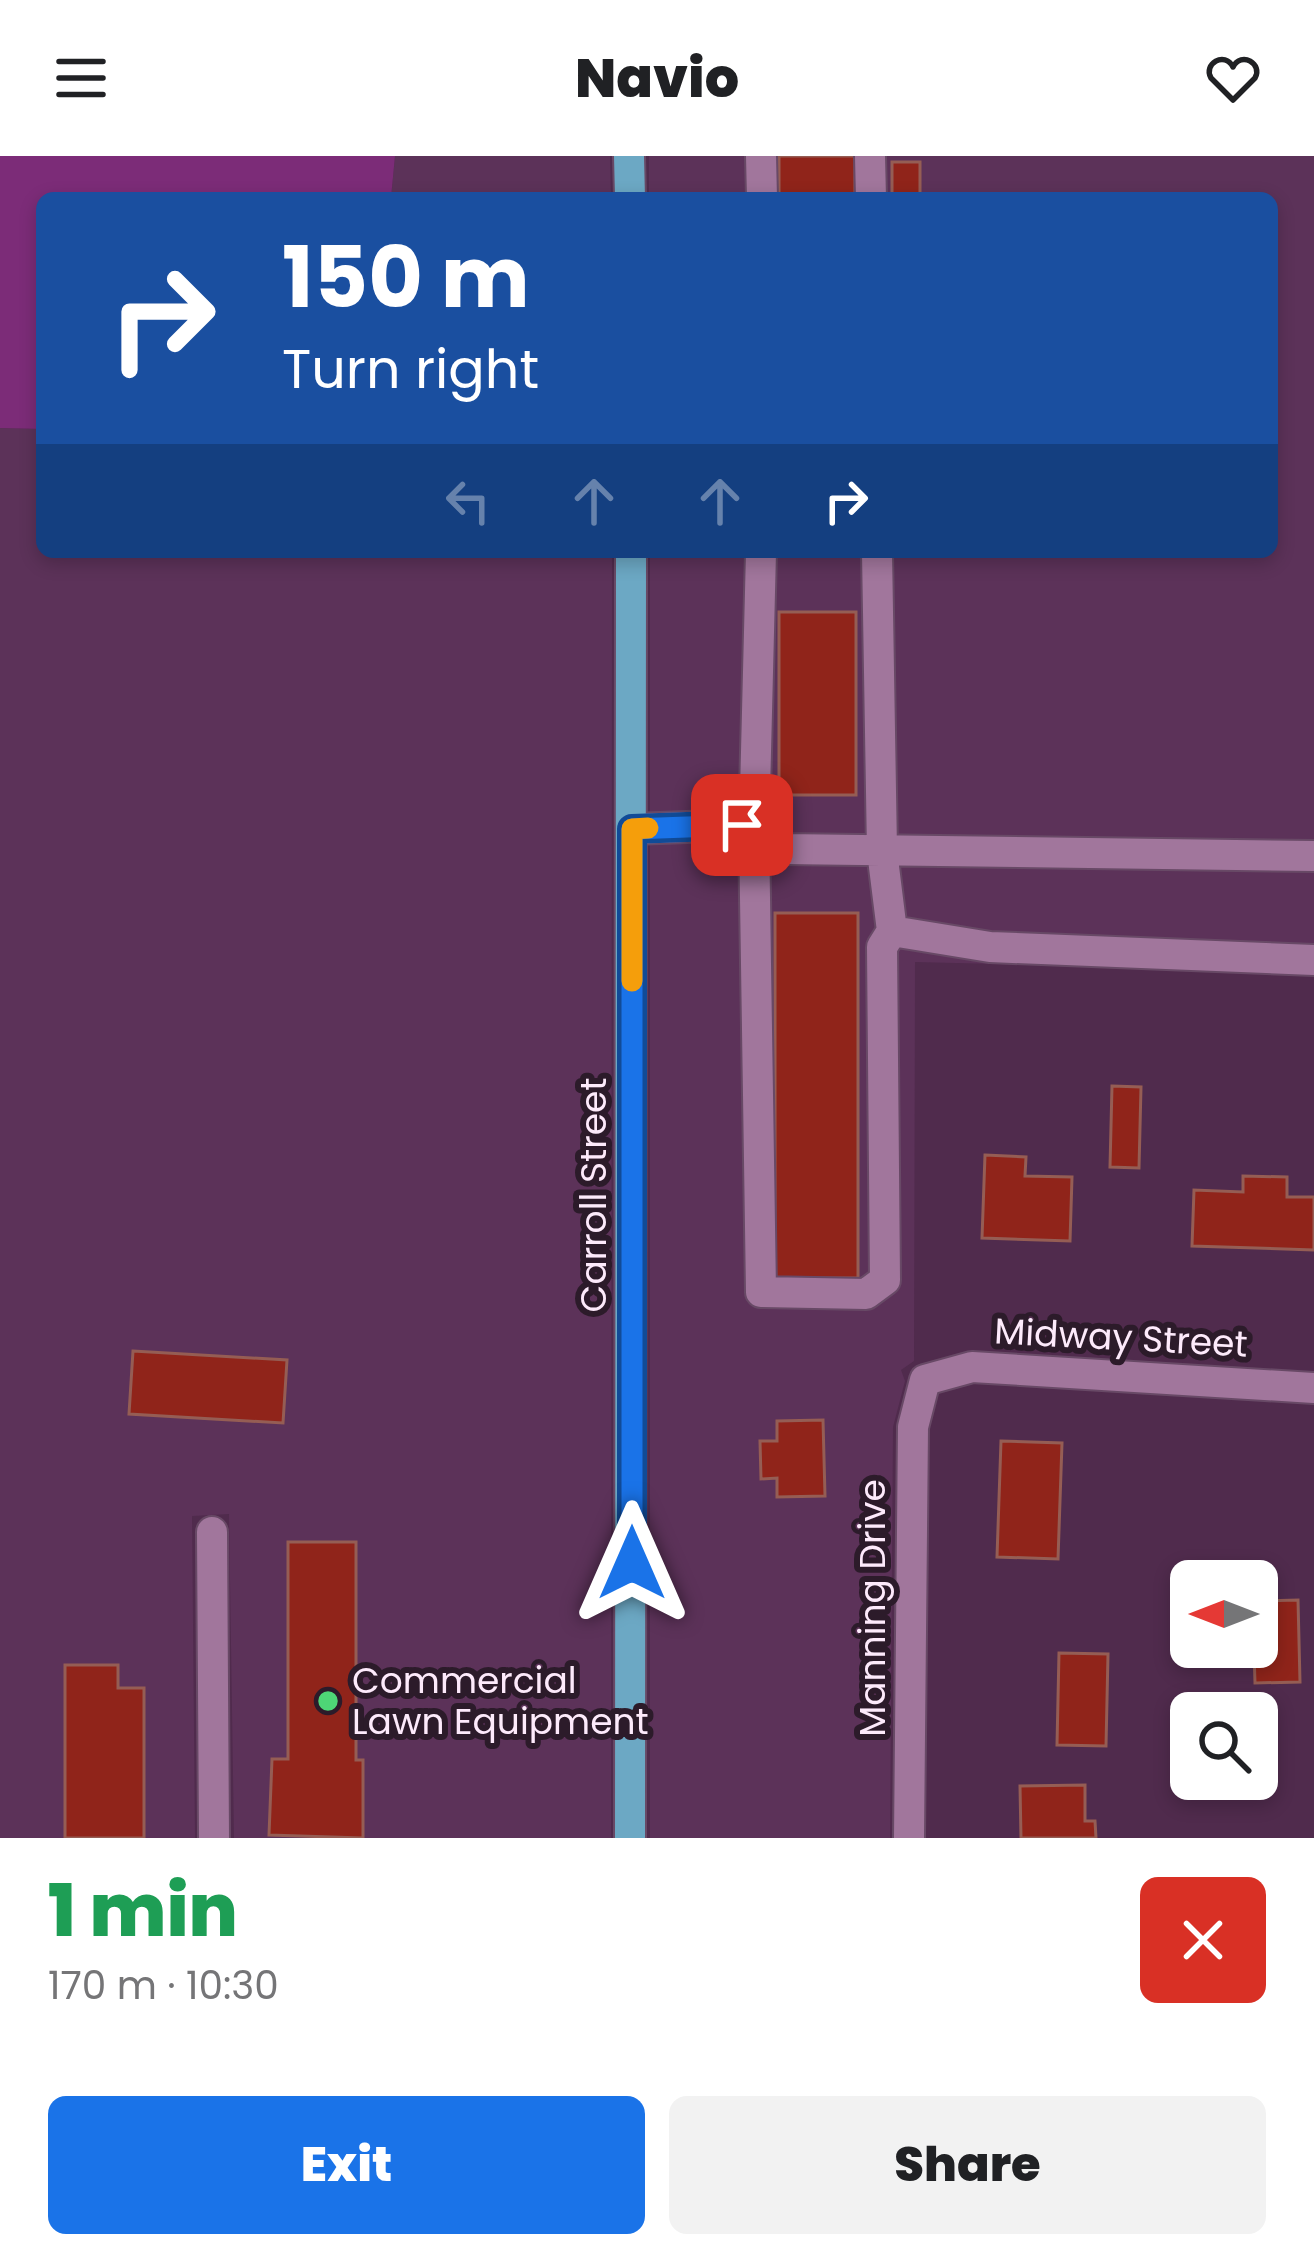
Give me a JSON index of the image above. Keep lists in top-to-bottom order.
{
  "streets": {
    "main road": ["Carroll Street"],
    "street": ["Midway Street", "Manning Drive"]
  },
  "crossings": [
    ["Midway Street", "Manning Drive"]
  ],
  "places": ["Commercial Lawn Equipment"],
  "north": "left",
  "page": {
    "header": "Navio",
    "turn": ["150 m", "Turn right"],
    "heading": ["1 min", "170 m · 10:30"],
    "buttons": ["Exit", "Share"]
  }
}
